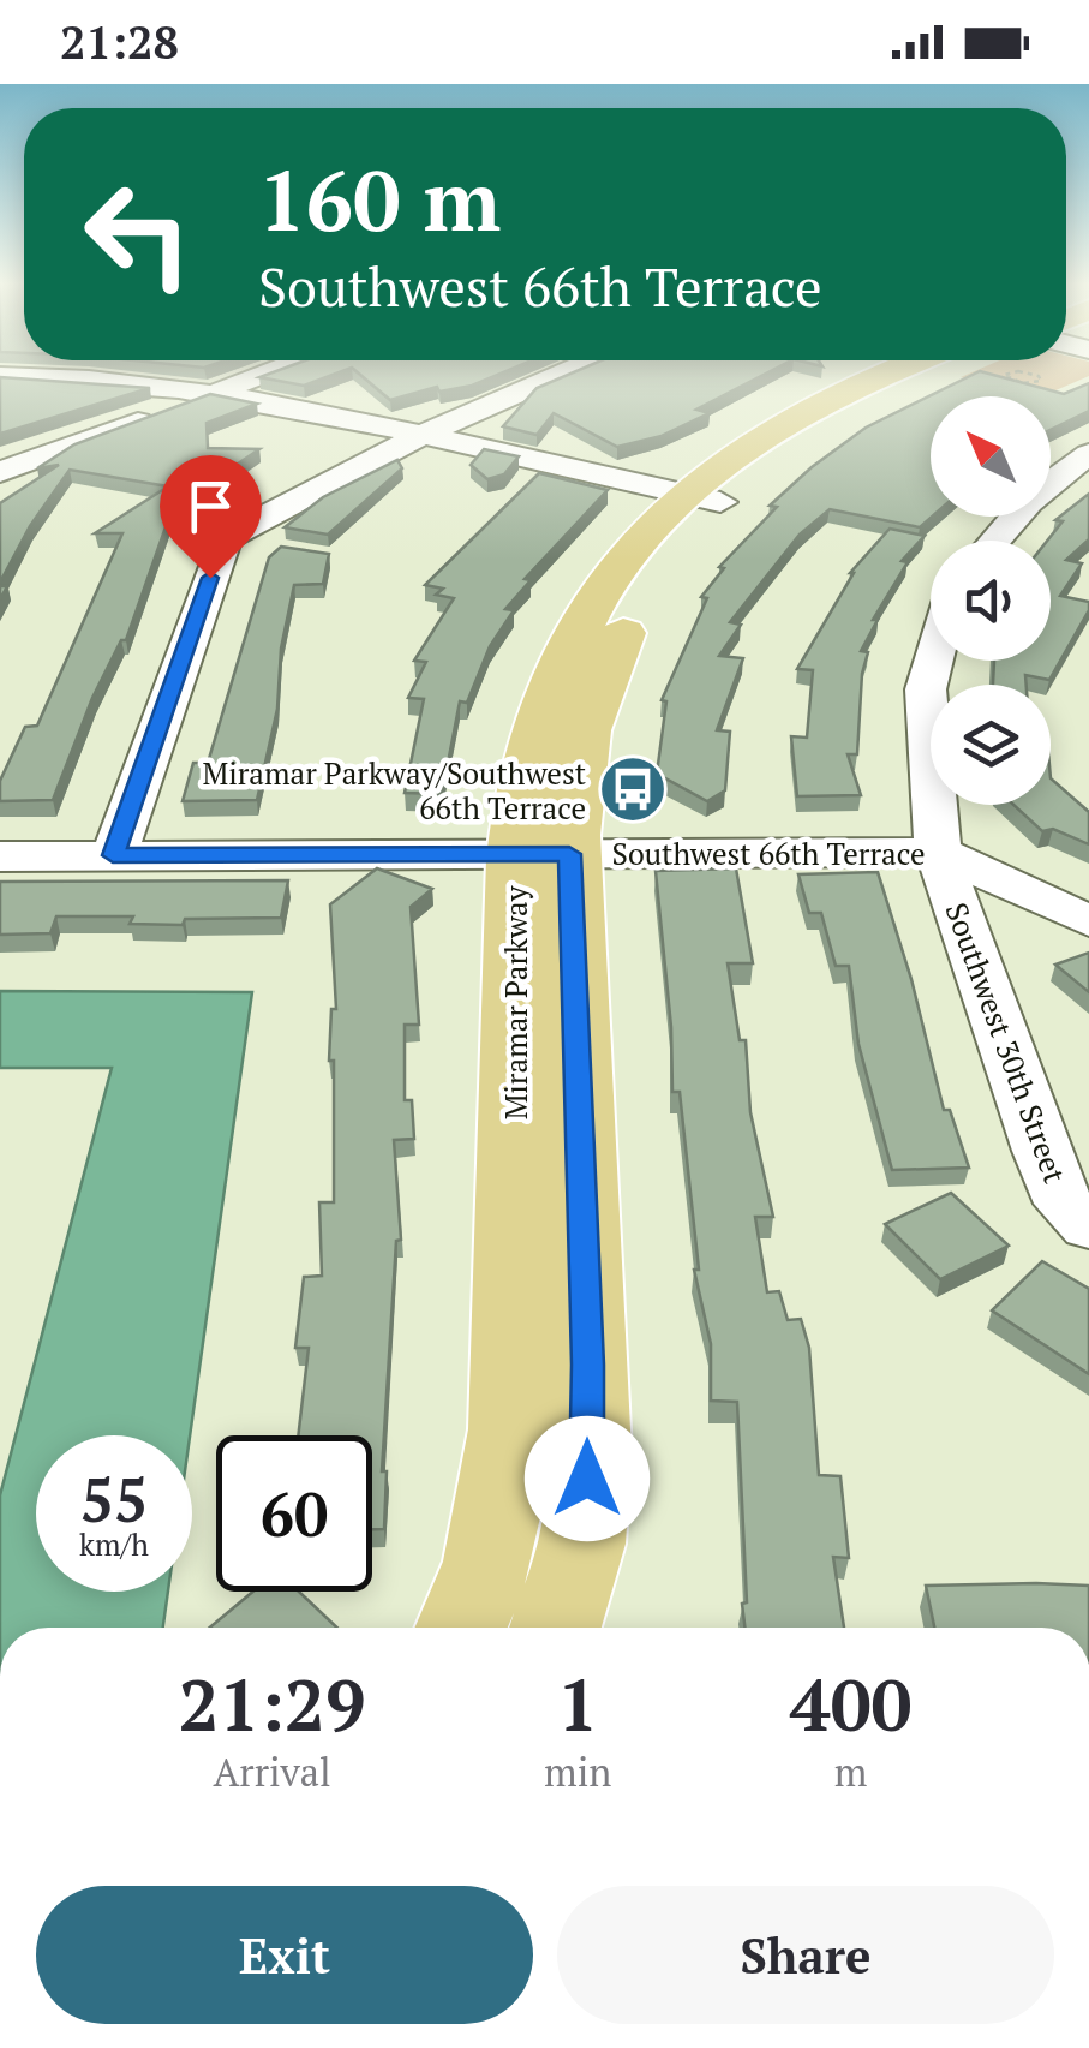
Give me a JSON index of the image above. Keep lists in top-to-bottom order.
{
  "streets": {
    "main road": ["Miramar Parkway"],
    "street": ["Southwest 66th Terrace", "Southwest 30th Street"]
  },
  "crossings": [
    ["Southwest 66th Terrace", "Miramar Parkway"],
    ["Southwest 66th Terrace", "Southwest 30th Street"]
  ],
  "places": {
    "bus stop": ["Miramar Parkway/Southwest 66th Terrace"]
  },
  "north": "top left",
  "page": {
    "status": "21:28",
    "turn": ["160 m", "Southwest 66th Terrace"],
    "speed": "55 km/h",
    "limit": "60",
    "eta": [
      "21:29",
      "Arrival",
      "1",
      "min",
      "400",
      "m"
    ],
    "buttons": ["Exit", "Share"]
  }
}
